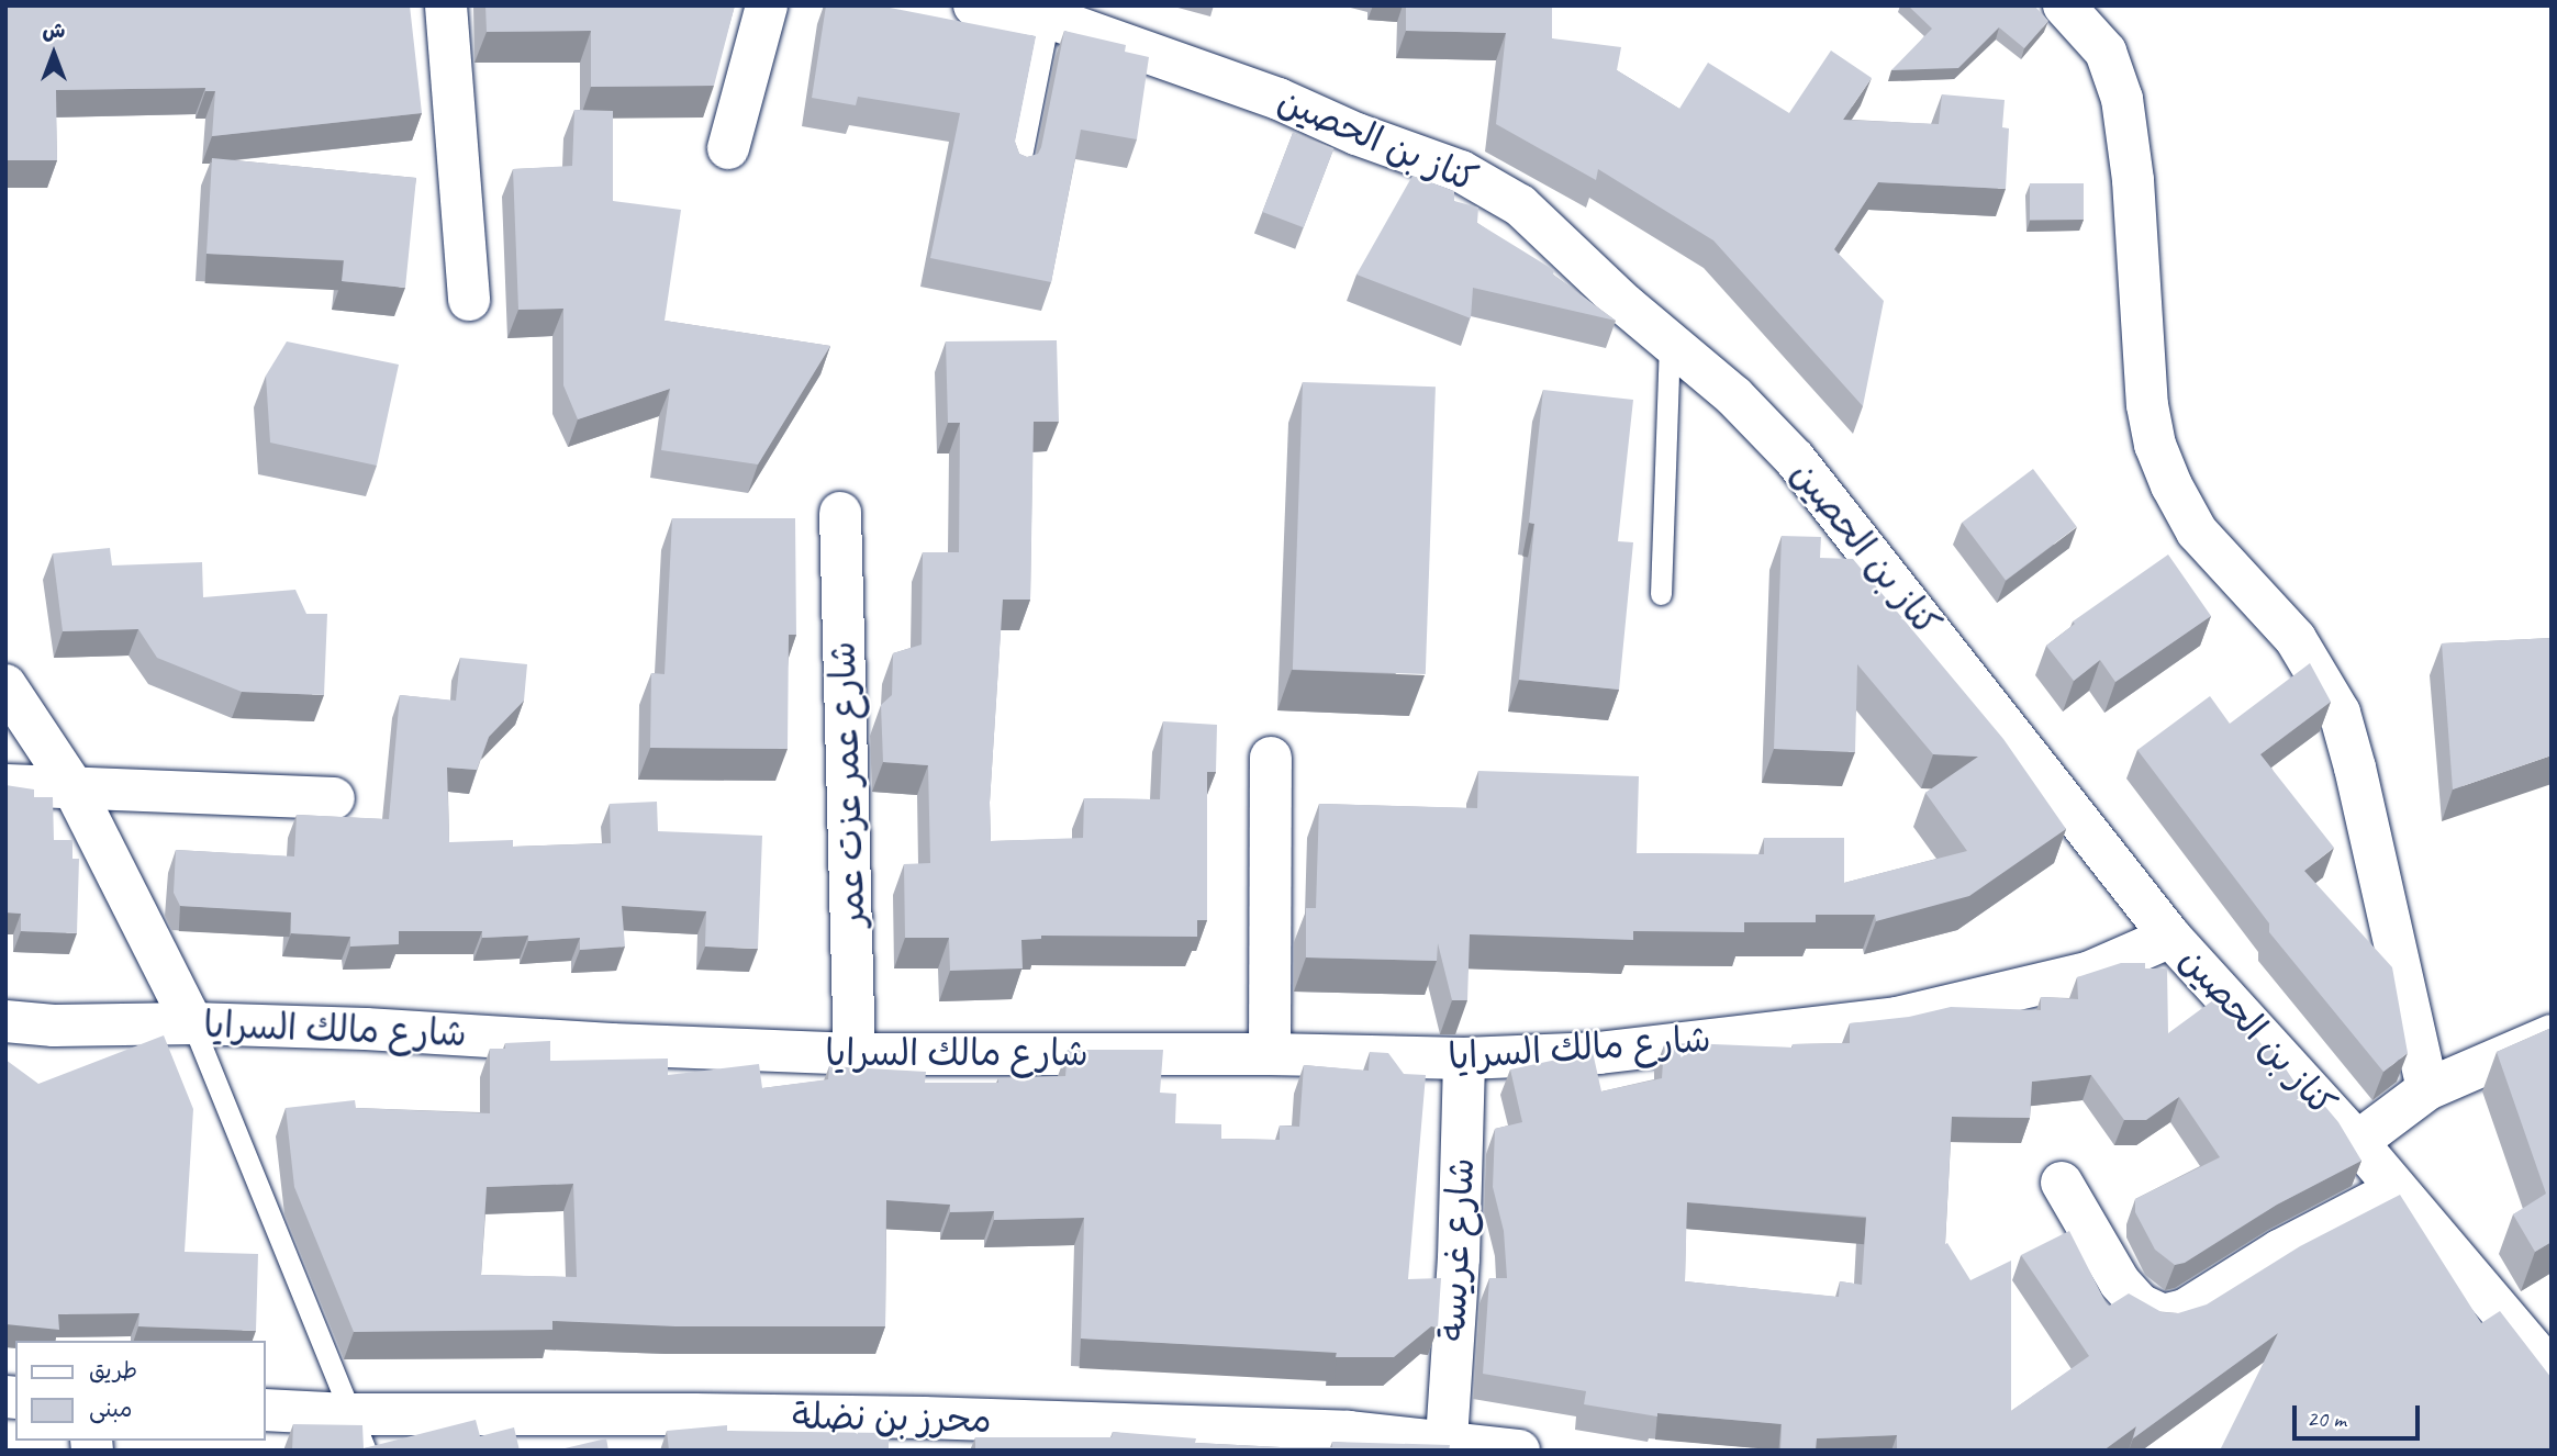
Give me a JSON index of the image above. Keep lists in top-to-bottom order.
{
  "streets": {
    "street": [
      "كناز بن الحصين",
      "شارع عمر عزت عمر",
      "شارع مالك السرايا",
      "شارع غريسة",
      "محرز بن نضلة"
    ]
  },
  "crossings": [
    ["كناز بن الحصين", "شارع مالك السرايا"],
    ["شارع عمر عزت عمر", "شارع مالك السرايا"],
    ["شارع مالك السرايا", "شارع غريسة"],
    ["شارع غريسة", "محرز بن نضلة"]
  ],
  "legend": ["طريق", "مبنى"],
  "scale_bar": "20 m",
  "north": "top"
}
